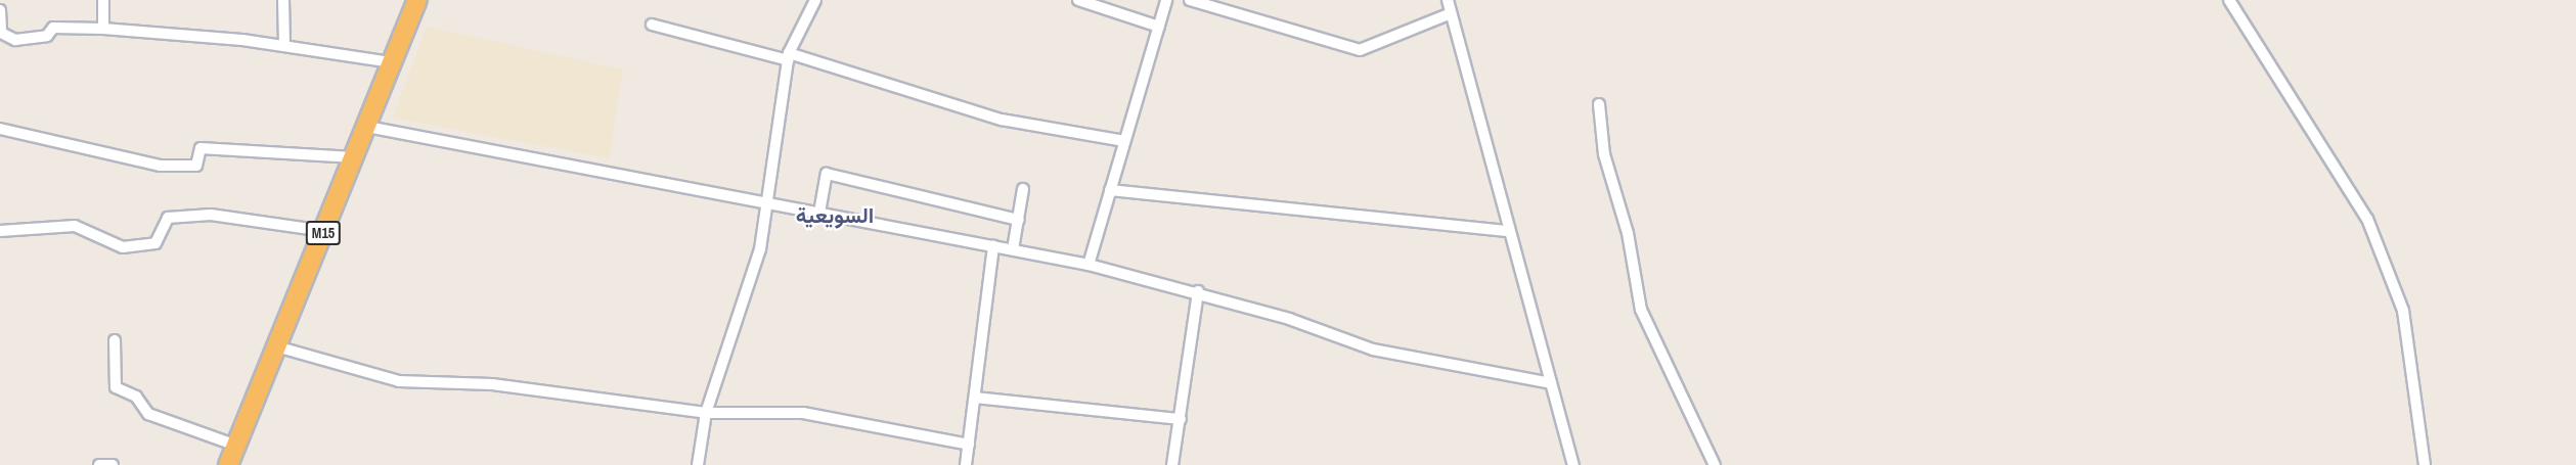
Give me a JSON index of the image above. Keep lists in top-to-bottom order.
{
  "streets": {
    "highway": ["M15"]
  },
  "districts": ["السويعية"]
}
